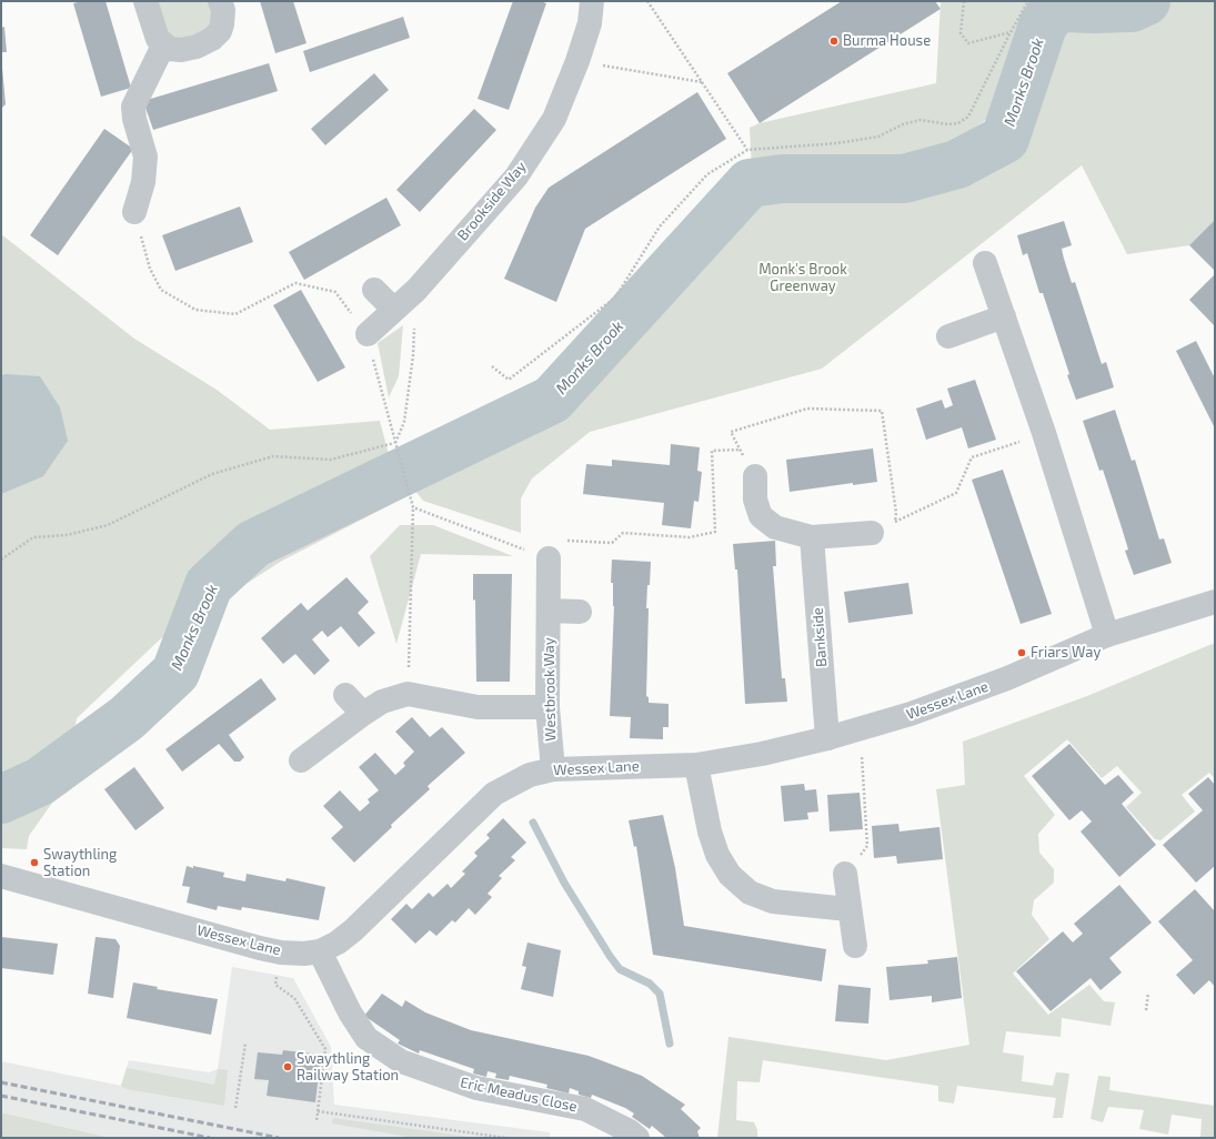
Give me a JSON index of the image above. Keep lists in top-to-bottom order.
{
  "streets": {
    "street": [
      "Brookside Way",
      "Bankside",
      "Westbrook Way",
      "Wessex Lane",
      "Eric Meadus Close"
    ]
  },
  "crossings": [
    ["Bankside", "Wessex Lane"],
    ["Westbrook Way", "Wessex Lane"],
    ["Wessex Lane", "Eric Meadus Close"]
  ],
  "water": ["Monks Brook"],
  "parks": ["Monk's Brook Greenway"],
  "places": [
    "Burma House",
    "Friars Way",
    "Swaythling Station",
    "Swaythling Railway Station"
  ]
}
